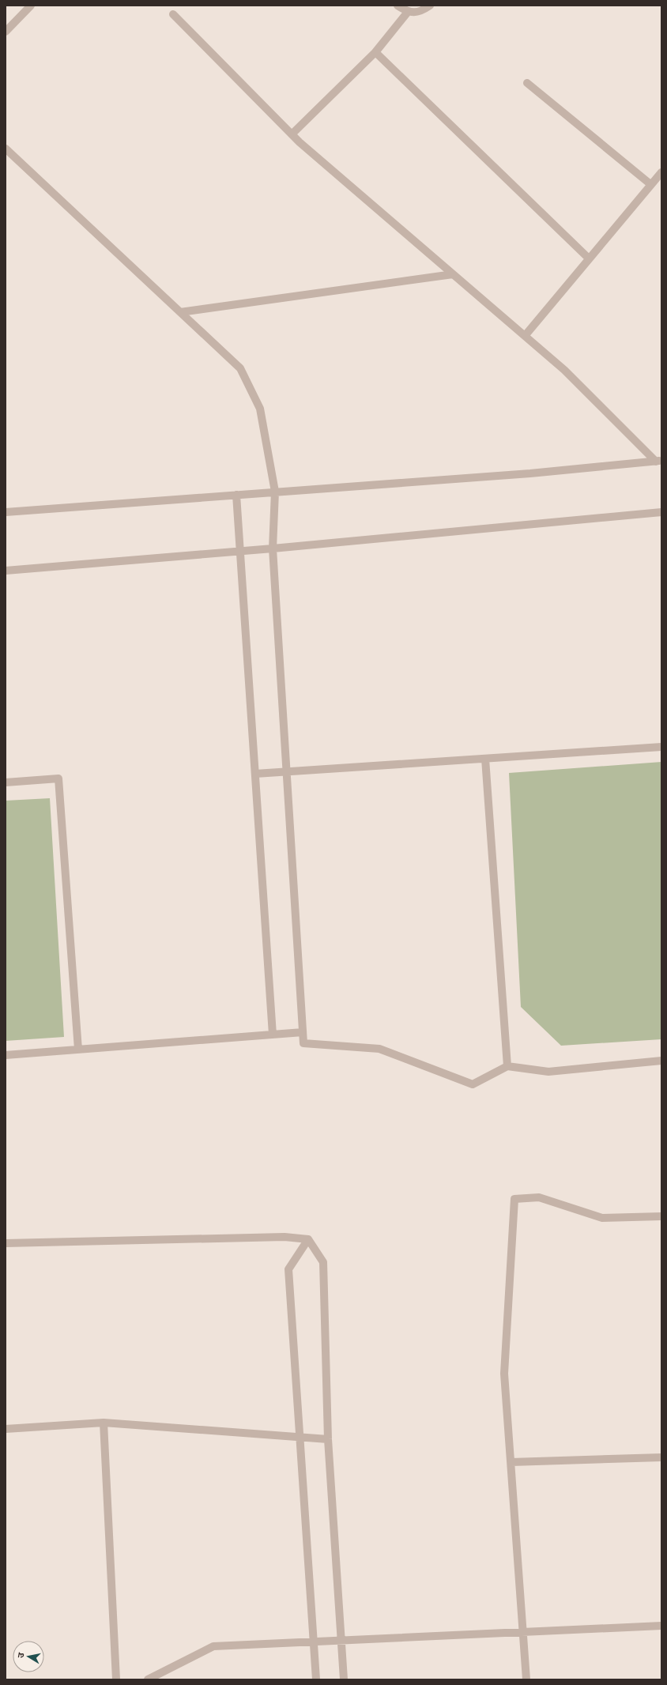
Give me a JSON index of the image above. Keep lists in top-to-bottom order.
{
  "north": "left"
}
